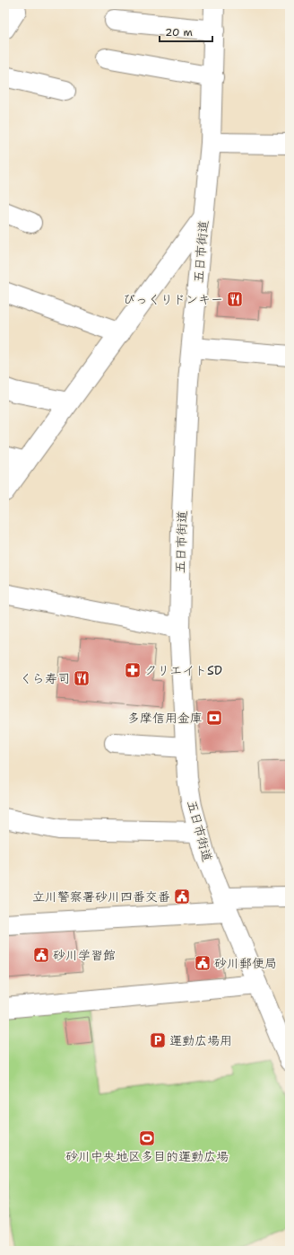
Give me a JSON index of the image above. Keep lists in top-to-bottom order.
{
  "streets": {
    "main road": ["五日市街道"]
  },
  "places": {
    "restaurant": ["びっくりドンキー", "くら寿司"],
    "pharmacy": ["クリエイトSD"],
    "bank": ["多摩信用金庫"],
    "public building": ["立川警察署砂川四番交番", "砂川学習館", "砂川郵便局"],
    "parking": ["運動広場用"],
    "sports": ["砂川中央地区多目的運動広場"]
  },
  "scale_bar": "20 m"
}
